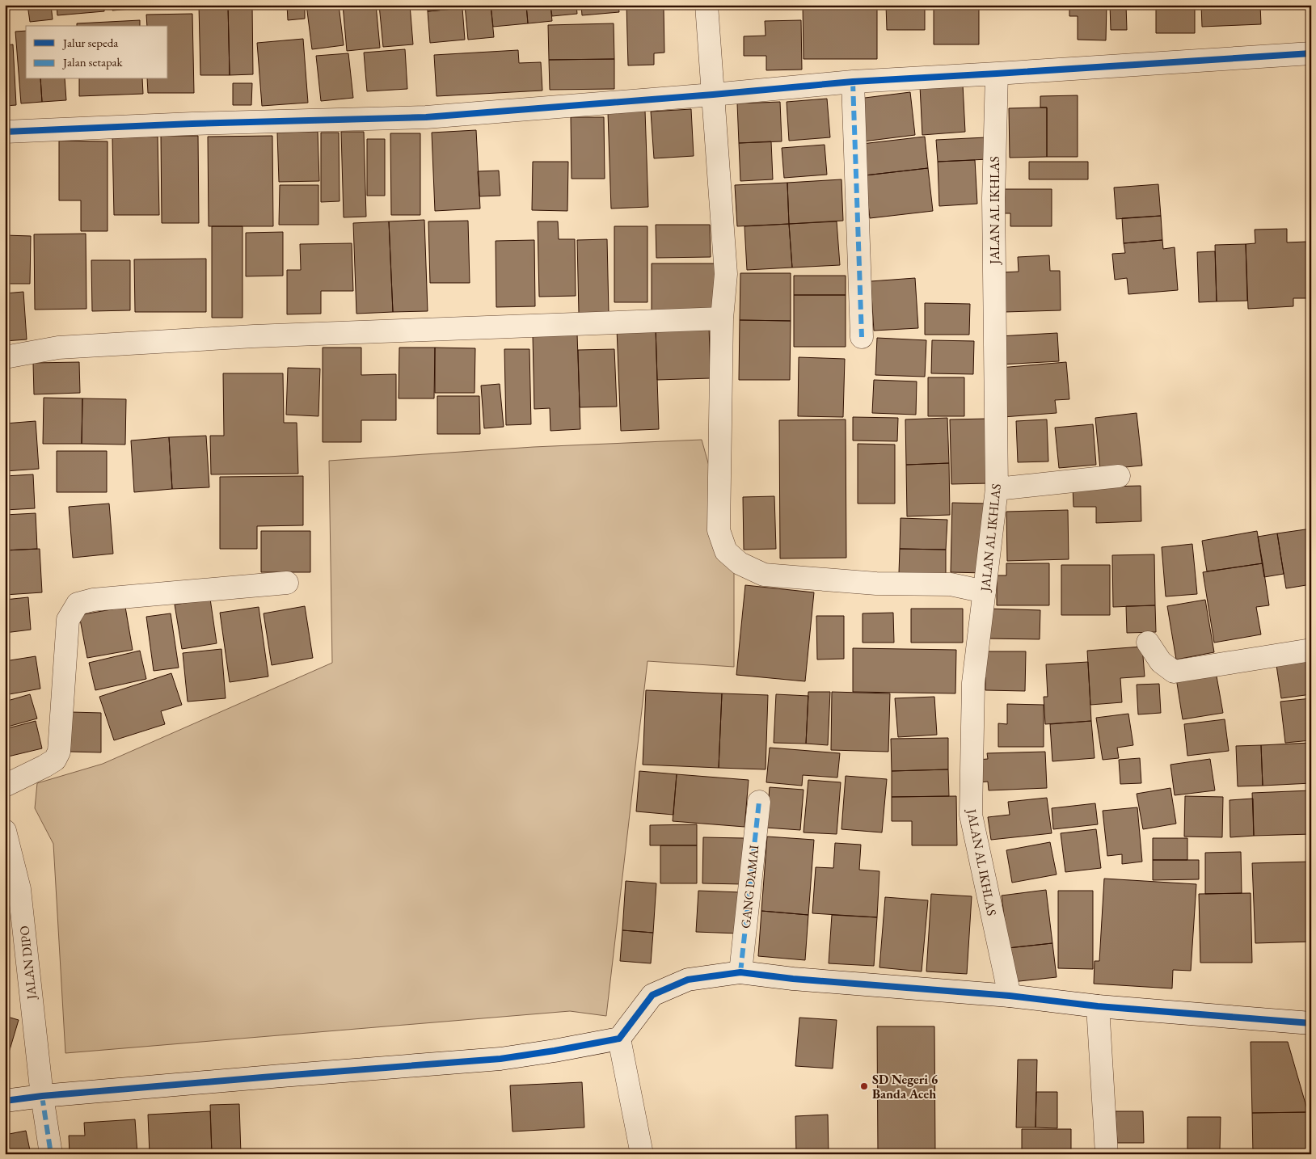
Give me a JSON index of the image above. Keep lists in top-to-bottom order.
{
  "streets": {
    "street": ["JALAN AL IKHLAS", "GANG DAMAI", "JALAN DIPO"]
  },
  "places": ["SD Negeri 6 Banda Aceh"],
  "legend": ["Jalur sepeda", "Jalan setapak"]
}
